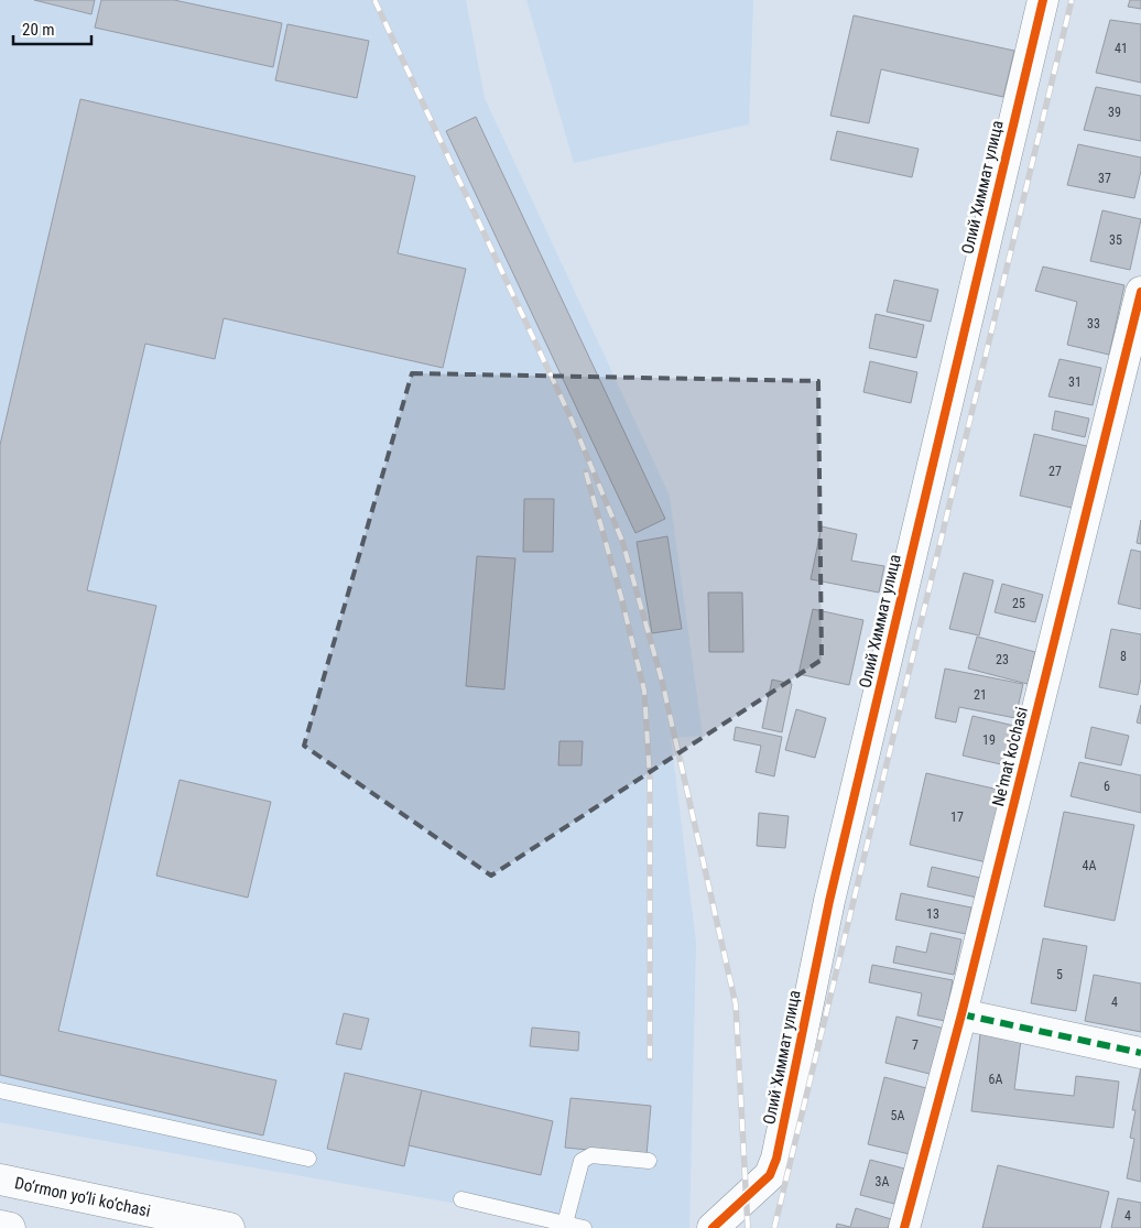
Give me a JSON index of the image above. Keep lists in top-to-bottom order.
{
  "streets": {
    "street": ["Олий Химмат улица", "Ne'mat ko'chasi", "Do‘rmon yo‘li ko‘chasi"]
  },
  "house_numbers": [
    "41",
    "39",
    "37",
    "35",
    "33",
    "31",
    "27",
    "25",
    "8",
    "23",
    "21",
    "19",
    "6",
    "17",
    "4A",
    "13",
    "5",
    "4",
    "7",
    "6A",
    "5A",
    "3A",
    "4"
  ],
  "scale_bar": "20 m"
}
